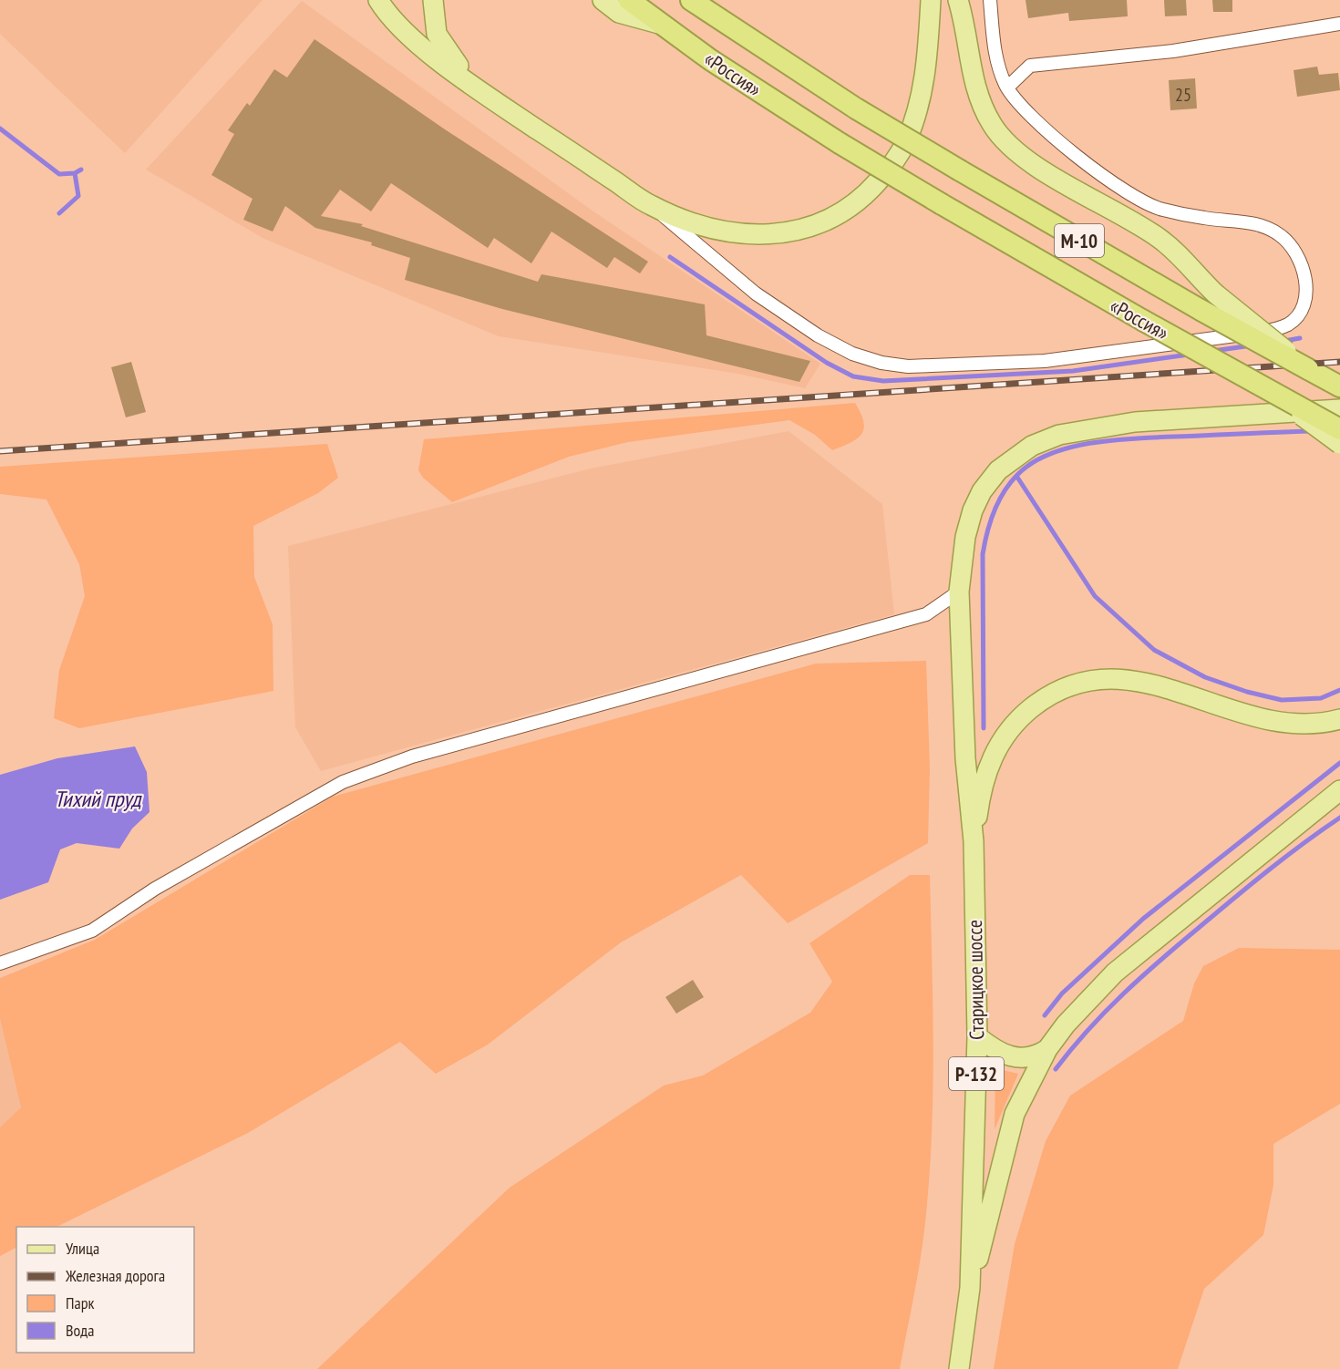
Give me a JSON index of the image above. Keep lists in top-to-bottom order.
{
  "streets": {
    "highway": ["«Россия»", "М-10"],
    "main road": ["Старицкое шоссе", "Р-132"]
  },
  "water": ["Тихий пруд"],
  "house_numbers": ["25"],
  "legend": [
    "Улица",
    "Железная дорога",
    "Парк",
    "Вода"
  ]
}
